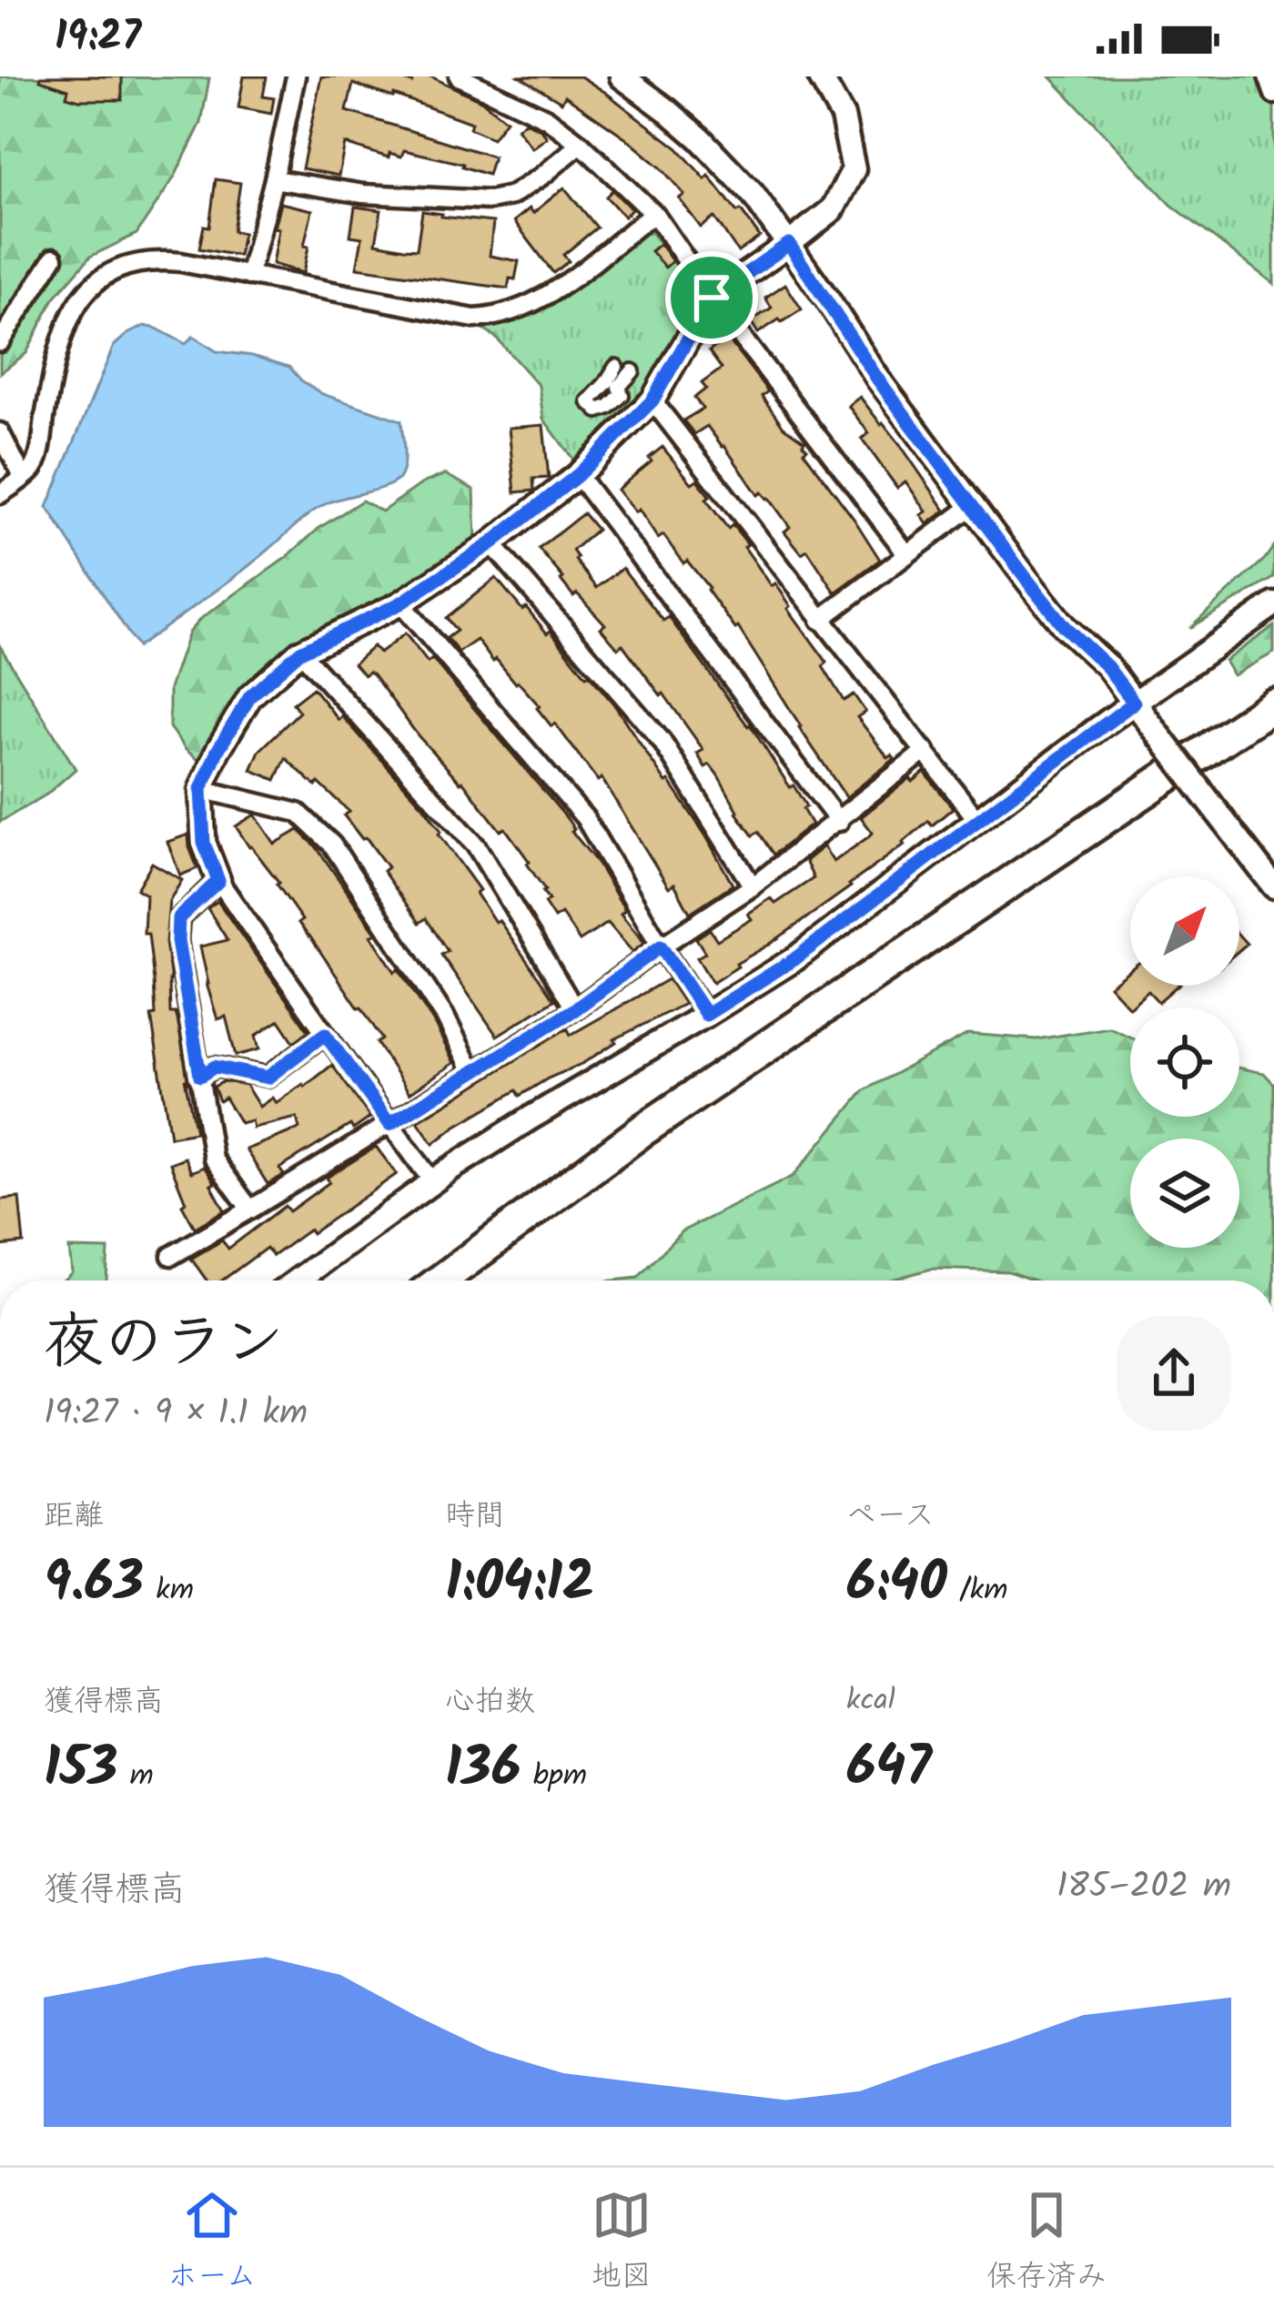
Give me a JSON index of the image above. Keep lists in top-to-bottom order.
{
  "north": "top right",
  "page": {
    "status": "19:27",
    "heading": ["夜のラン", "19:27 · 9 × 1.1 km"],
    "stats": [
      ["距離", "9.63 km"],
      ["時間", "1:04:12"],
      ["ペース", "6:40 /km"],
      ["獲得標高", "153 m"],
      ["心拍数", "136 bpm"],
      ["kcal", "647"]
    ],
    "chart": ["獲得標高", "185–202 m"],
    "tabs": ["ホーム", "地図", "保存済み"]
  }
}
